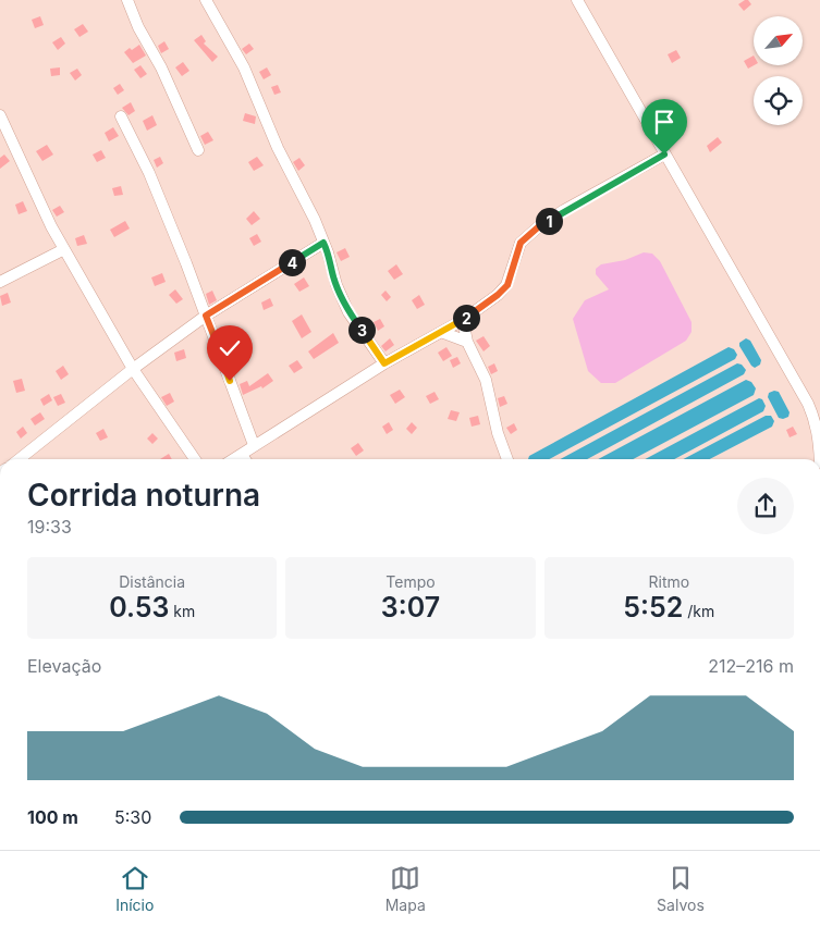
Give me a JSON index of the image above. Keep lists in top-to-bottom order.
{
  "north": "top right",
  "page": {
    "pins": [
      "1",
      "4",
      "2",
      "3"
    ],
    "heading": ["Corrida noturna", "19:33"],
    "stats": [
      ["Distância", "0.53 km"],
      ["Tempo", "3:07"],
      ["Ritmo", "5:52 /km"]
    ],
    "chart": ["Elevação", "212–216 m"],
    "list": [
      {
        "name": "100 m",
        "note": "5:30"
      }
    ],
    "tabs": ["Início", "Mapa", "Salvos"]
  }
}
